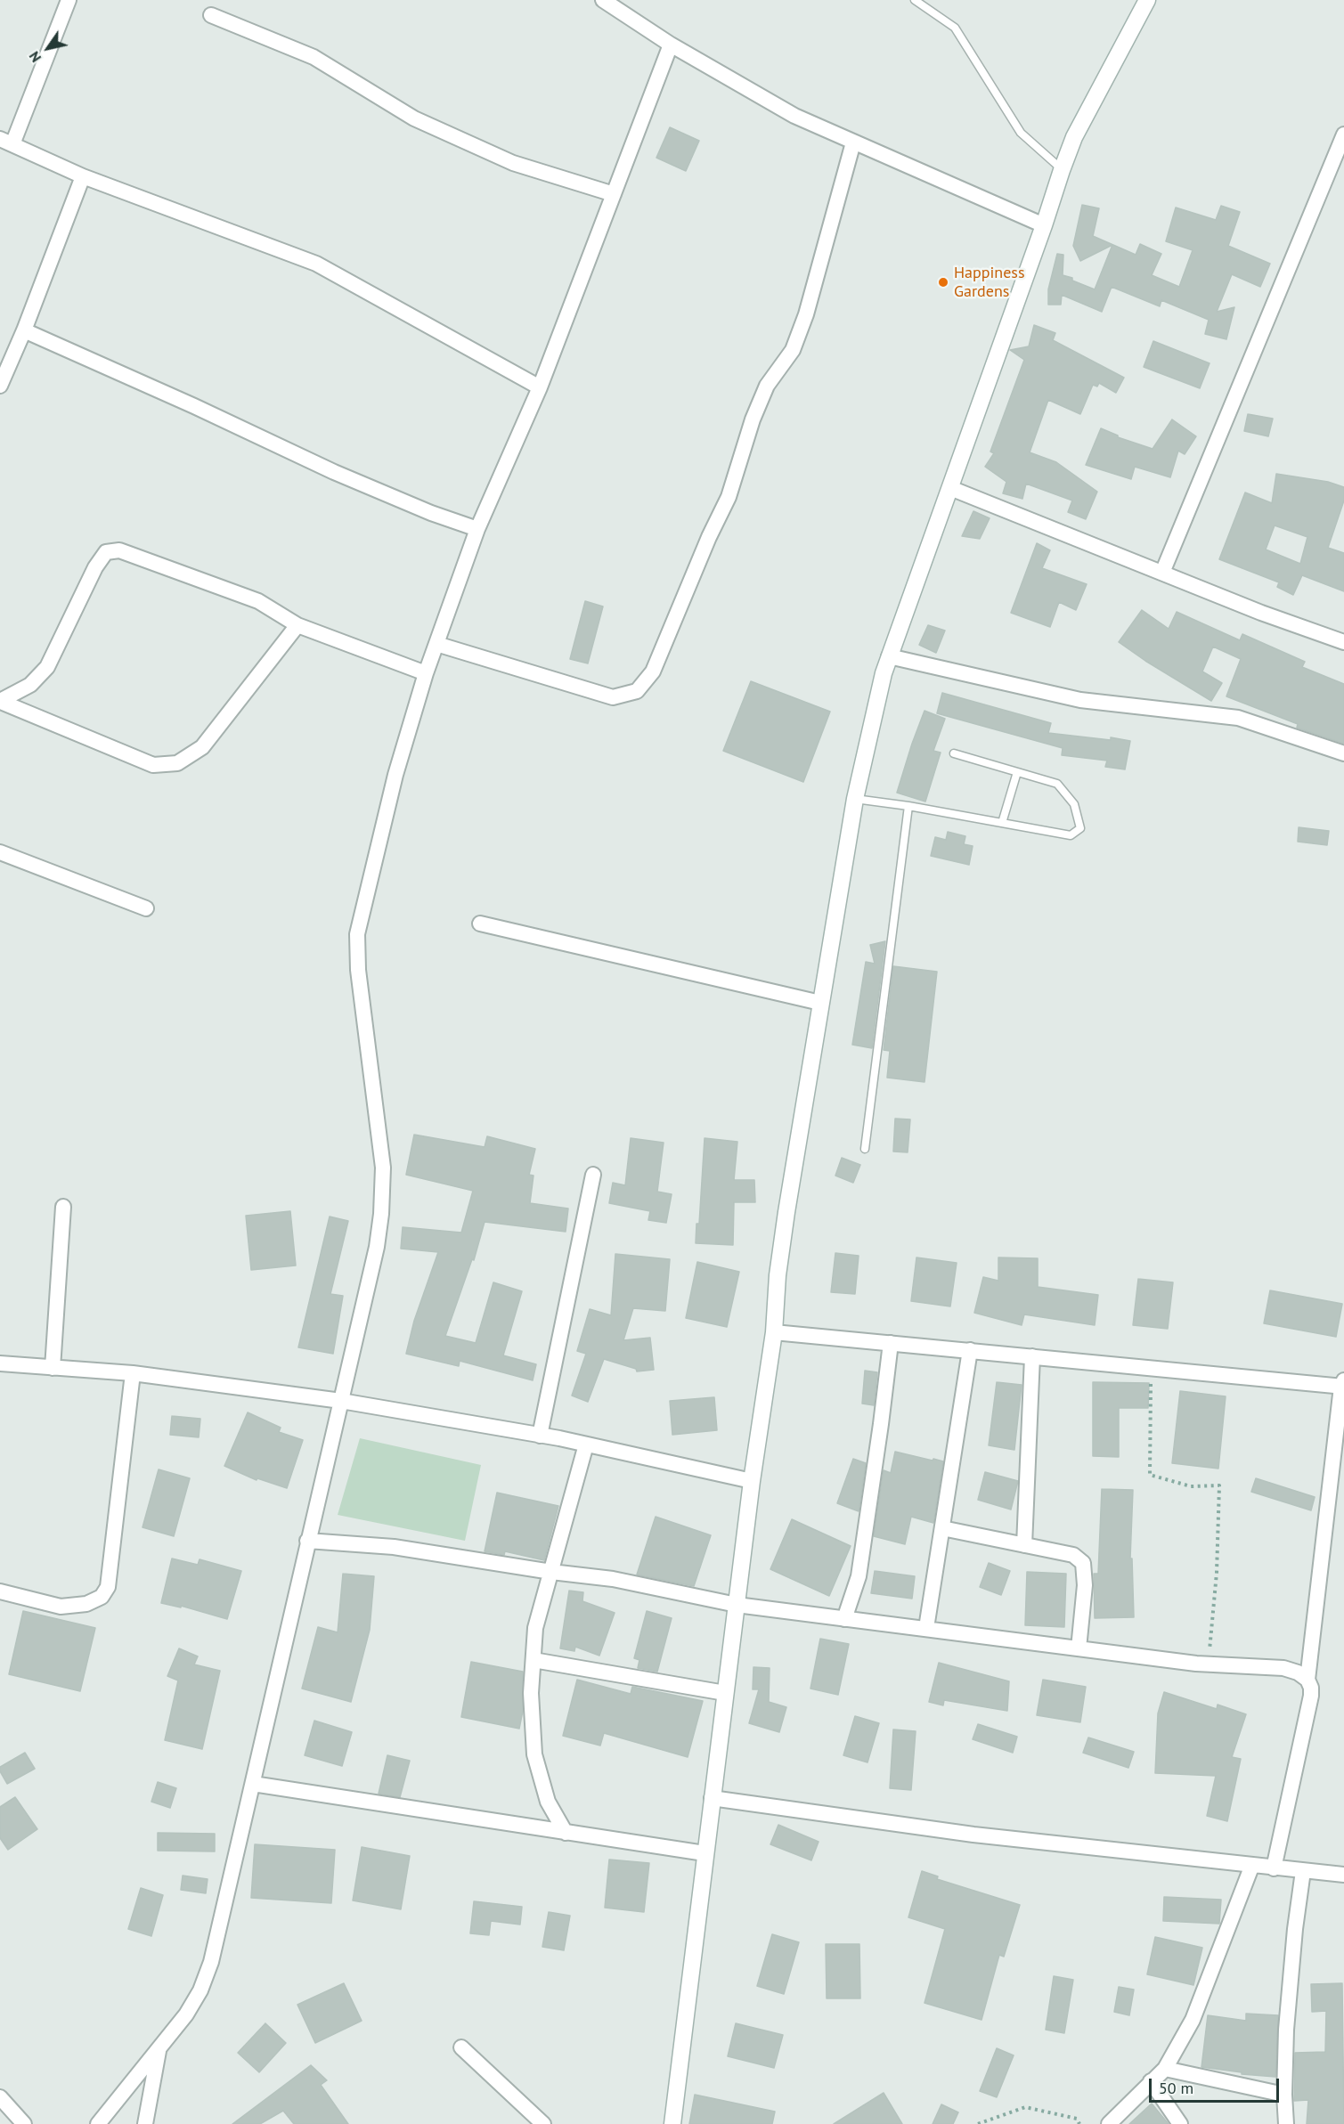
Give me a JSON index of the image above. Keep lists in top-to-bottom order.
{
  "places": ["Happiness Gardens"],
  "scale_bar": "50 m",
  "north": "bottom left"
}
